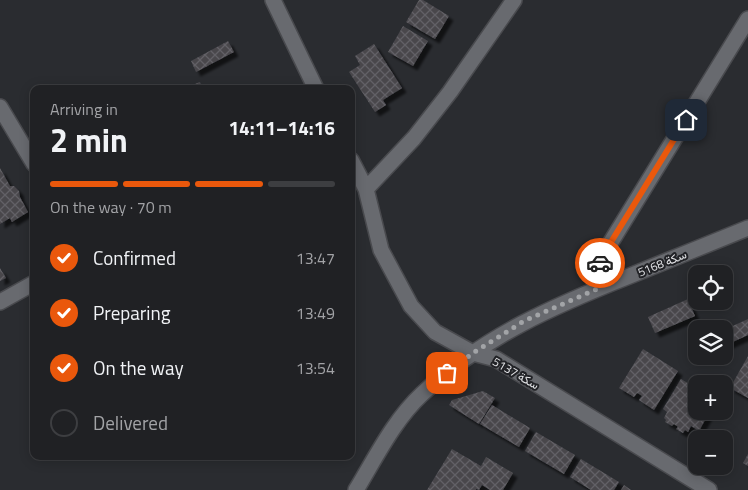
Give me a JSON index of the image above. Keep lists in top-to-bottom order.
{
  "streets": {
    "street": ["سكة 5168", "سكة 5137"]
  },
  "crossings": [
    ["سكة 5168", "سكة 5137"]
  ],
  "page": {
    "heading": ["2 min", "Arriving in", "14:11–14:16"],
    "bar": "On the way · 70 m",
    "list": [
      ["Confirmed", "13:47"],
      ["Preparing", "13:49"],
      ["On the way", "13:54"],
      "Delivered"
    ],
    "map_buttons": ["+", "−"]
  }
}
